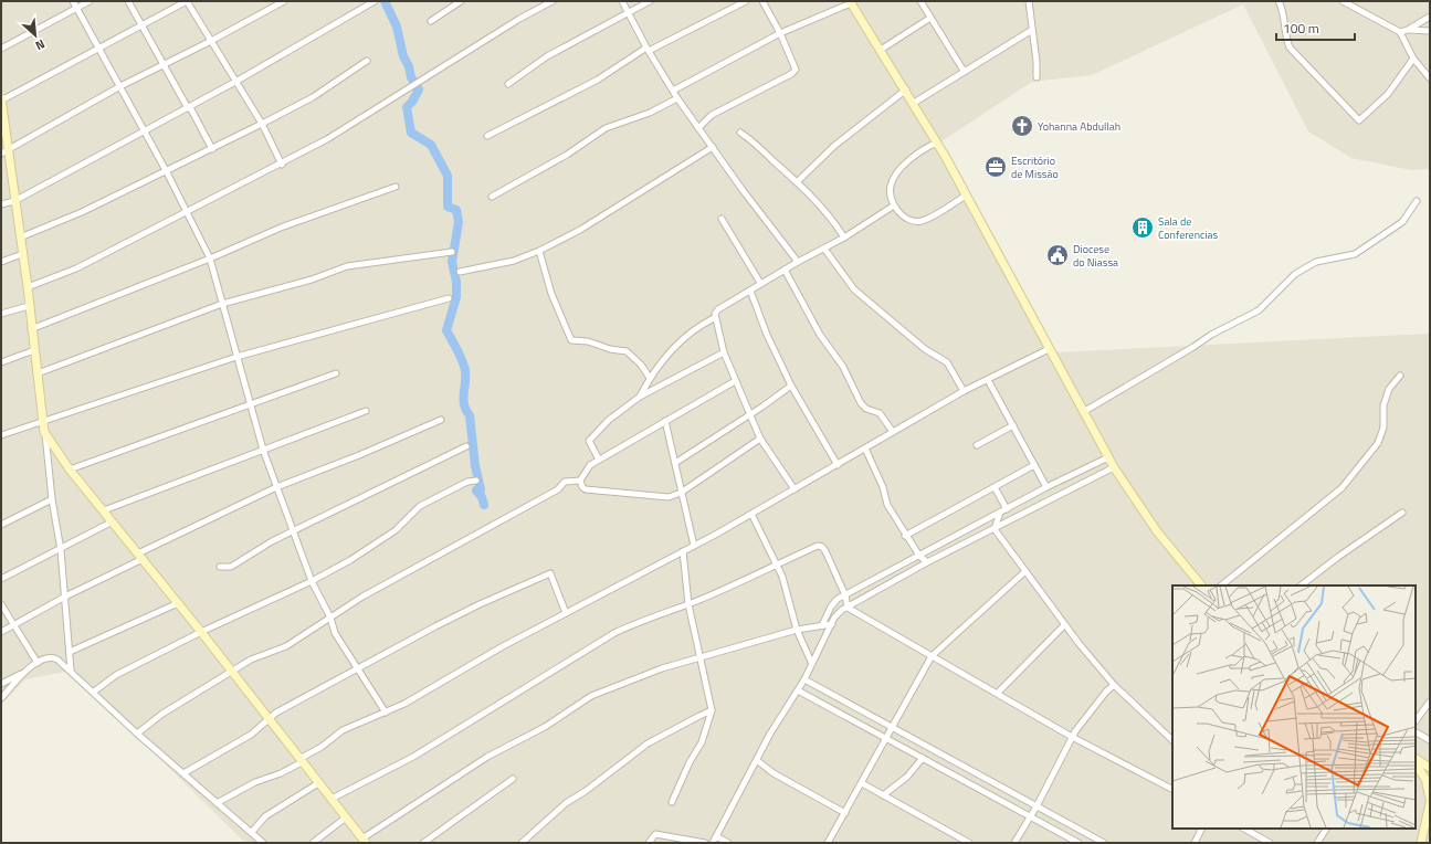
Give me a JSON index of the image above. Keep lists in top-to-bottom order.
{
  "places": {
    "church": ["Yohanna Abdullah"],
    "office": ["Escritório de Missão"],
    "building": ["Sala de Conferencias"],
    "public building": ["Diocese do Niassa"]
  },
  "scale_bar": "100 m",
  "north": "bottom right"
}
